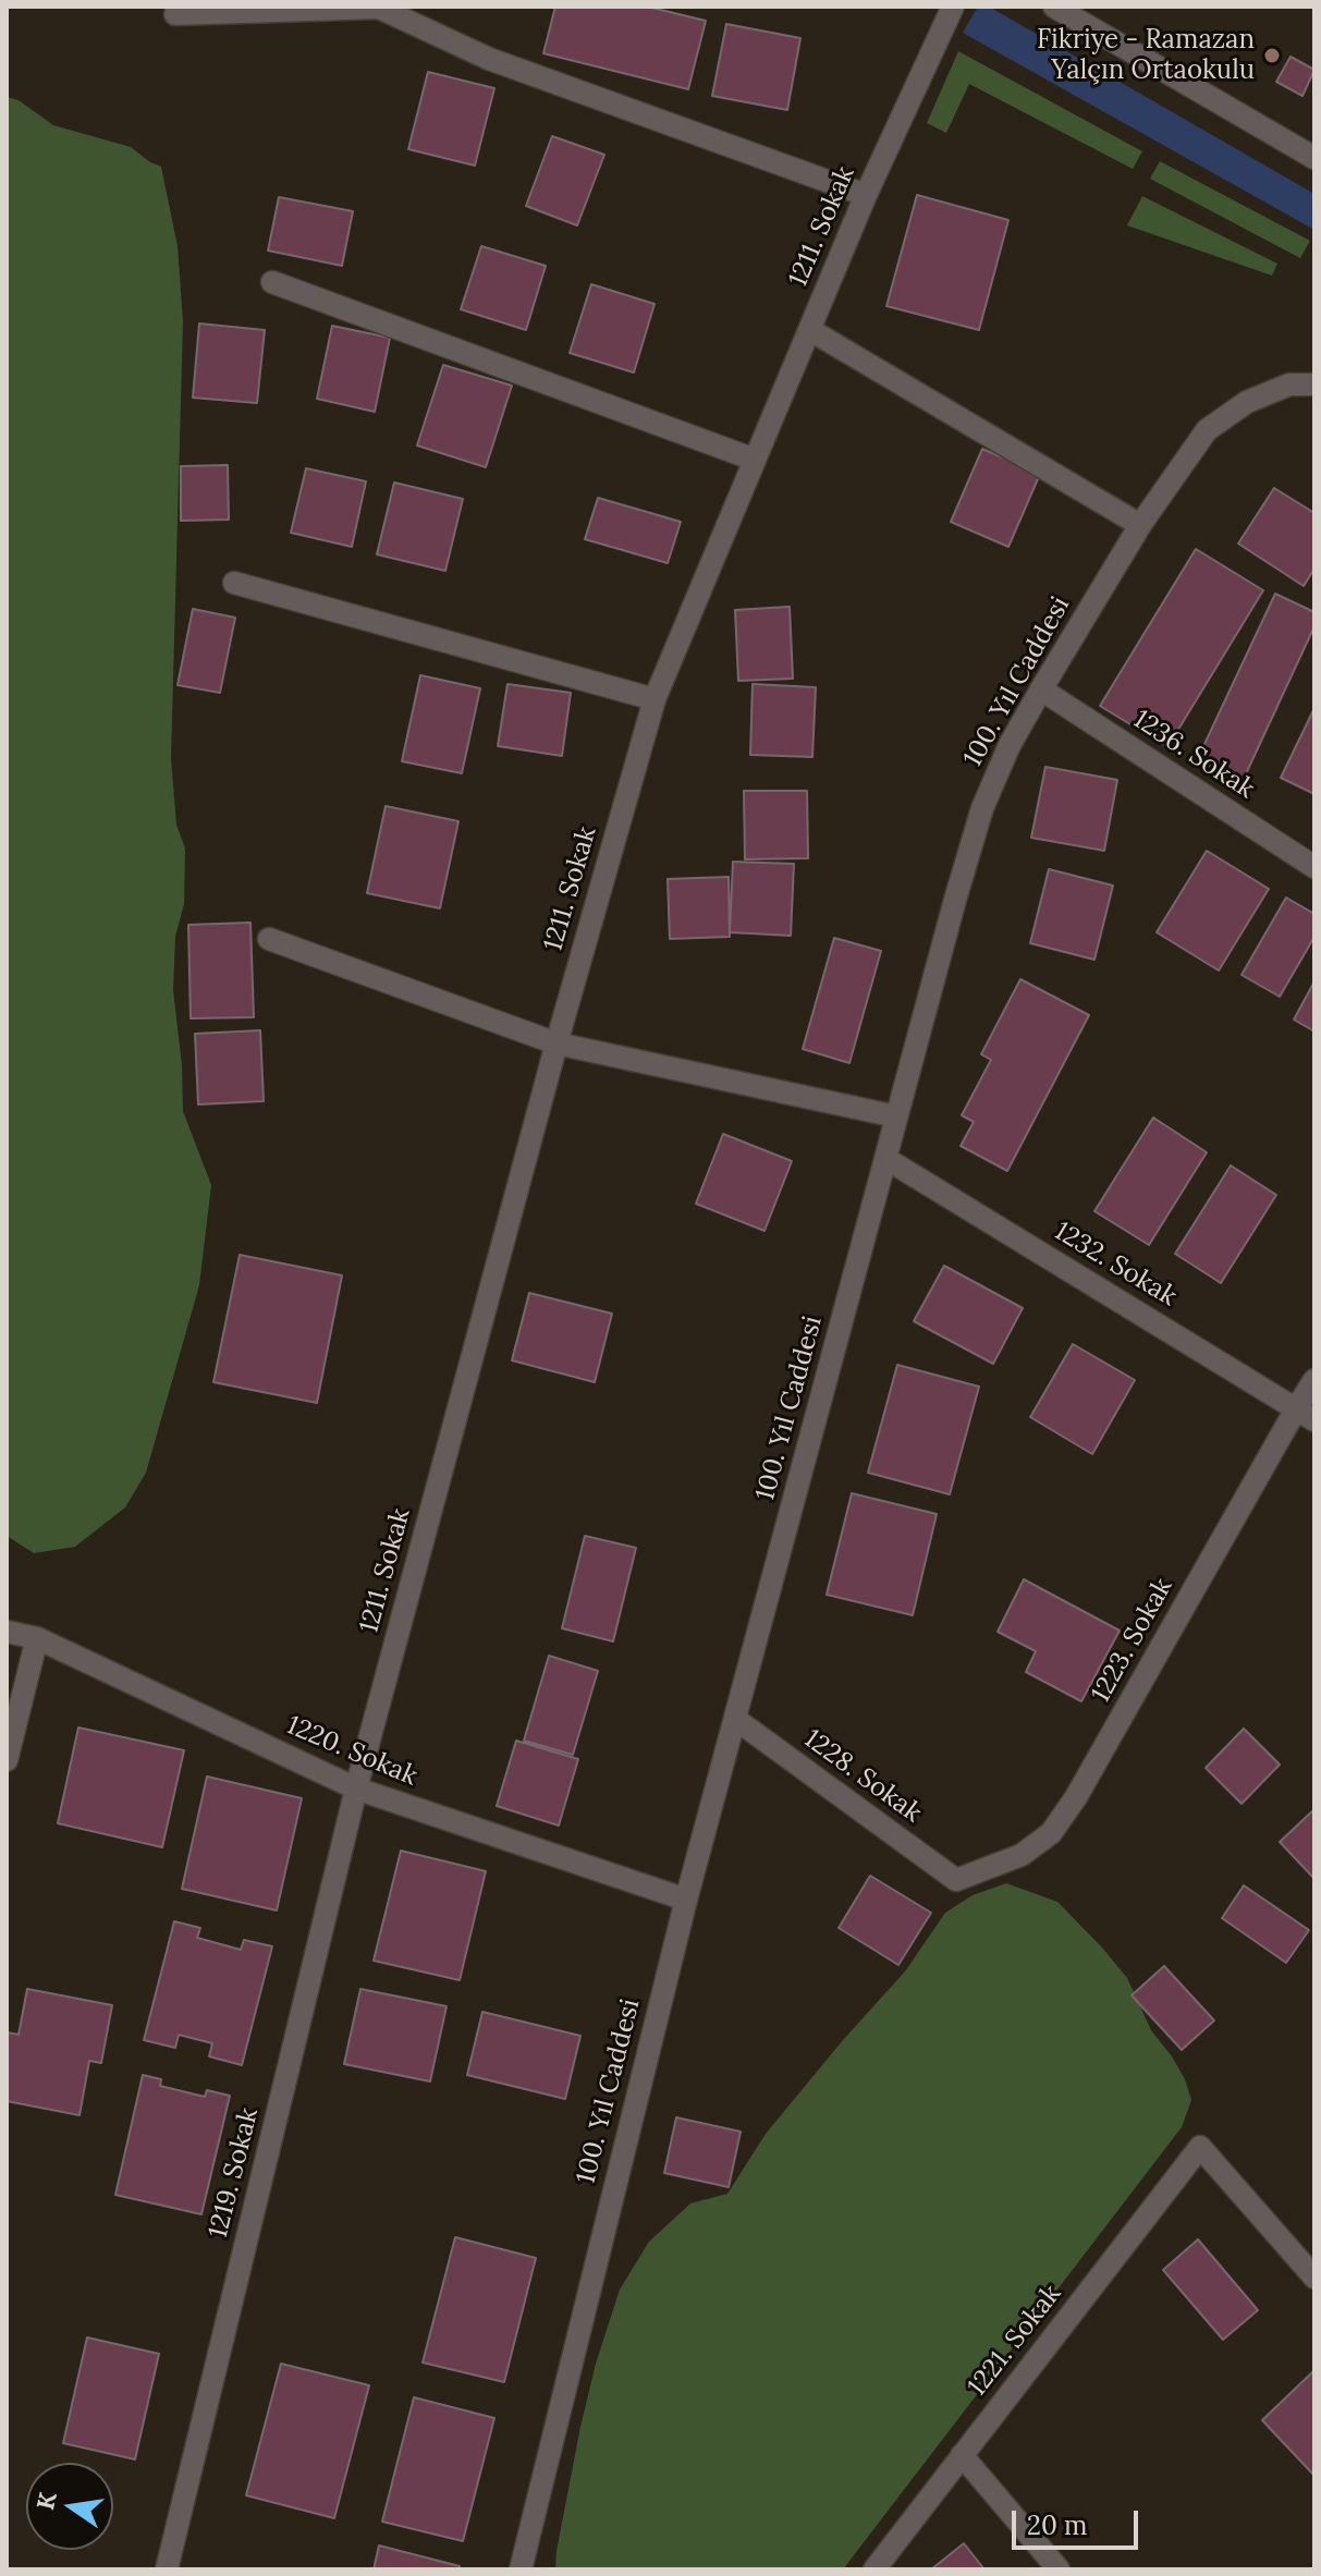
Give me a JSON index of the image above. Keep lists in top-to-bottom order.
{
  "streets": {
    "street": [
      "1211. Sokak",
      "100. Yıl Caddesi",
      "1236. Sokak",
      "1232. Sokak",
      "1223. Sokak",
      "1220. Sokak",
      "1228. Sokak",
      "1219. Sokak",
      "1221. Sokak"
    ]
  },
  "crossings": [
    ["1211. Sokak", "1220. Sokak"],
    ["1211. Sokak", "1219. Sokak"],
    ["100. Yıl Caddesi", "1236. Sokak"],
    ["100. Yıl Caddesi", "1232. Sokak"],
    ["100. Yıl Caddesi", "1220. Sokak"],
    ["100. Yıl Caddesi", "1228. Sokak"],
    ["1232. Sokak", "1223. Sokak"],
    ["1223. Sokak", "1228. Sokak"],
    ["1220. Sokak", "1219. Sokak"]
  ],
  "places": ["Fikriye - Ramazan Yalçın Ortaokulu"],
  "scale_bar": "20 m",
  "north": "left"
}
